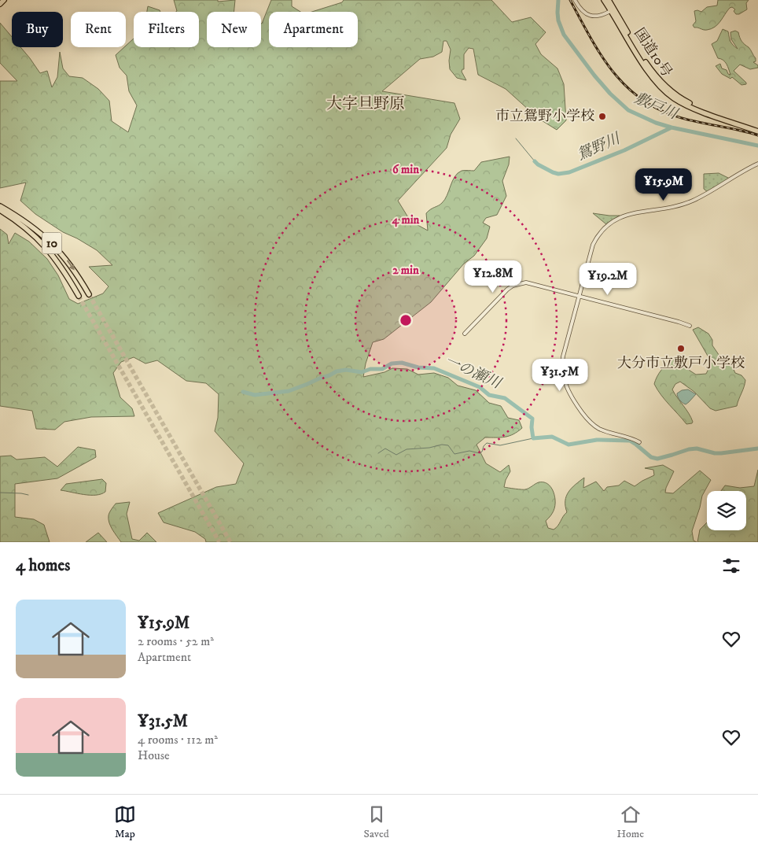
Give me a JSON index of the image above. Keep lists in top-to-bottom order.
{
  "streets": {
    "highway": ["国道10号", "10"]
  },
  "districts": ["大字旦野原"],
  "water": ["敷戸川", "鴛野川", "一の瀬川"],
  "places": ["市立鴛野小学校", "大分市立敷戸小学校"],
  "page": {
    "chip": [
      "Buy",
      "Rent",
      "Filters",
      "New",
      "Apartment"
    ],
    "price": [
      "¥15.9M",
      "¥12.8M",
      "¥19.2M",
      "¥31.5M"
    ],
    "heading": "4 homes",
    "list": [
      {
        "name": "¥15.9M",
        "note": "2 rooms · 52 m² · Apartment"
      },
      {
        "name": "¥31.5M",
        "note": "4 rooms · 112 m² · House"
      }
    ],
    "tabs": ["Map", "Saved", "Home"]
  },
  "rings": ["6 min", "4 min", "2 min"]
}
